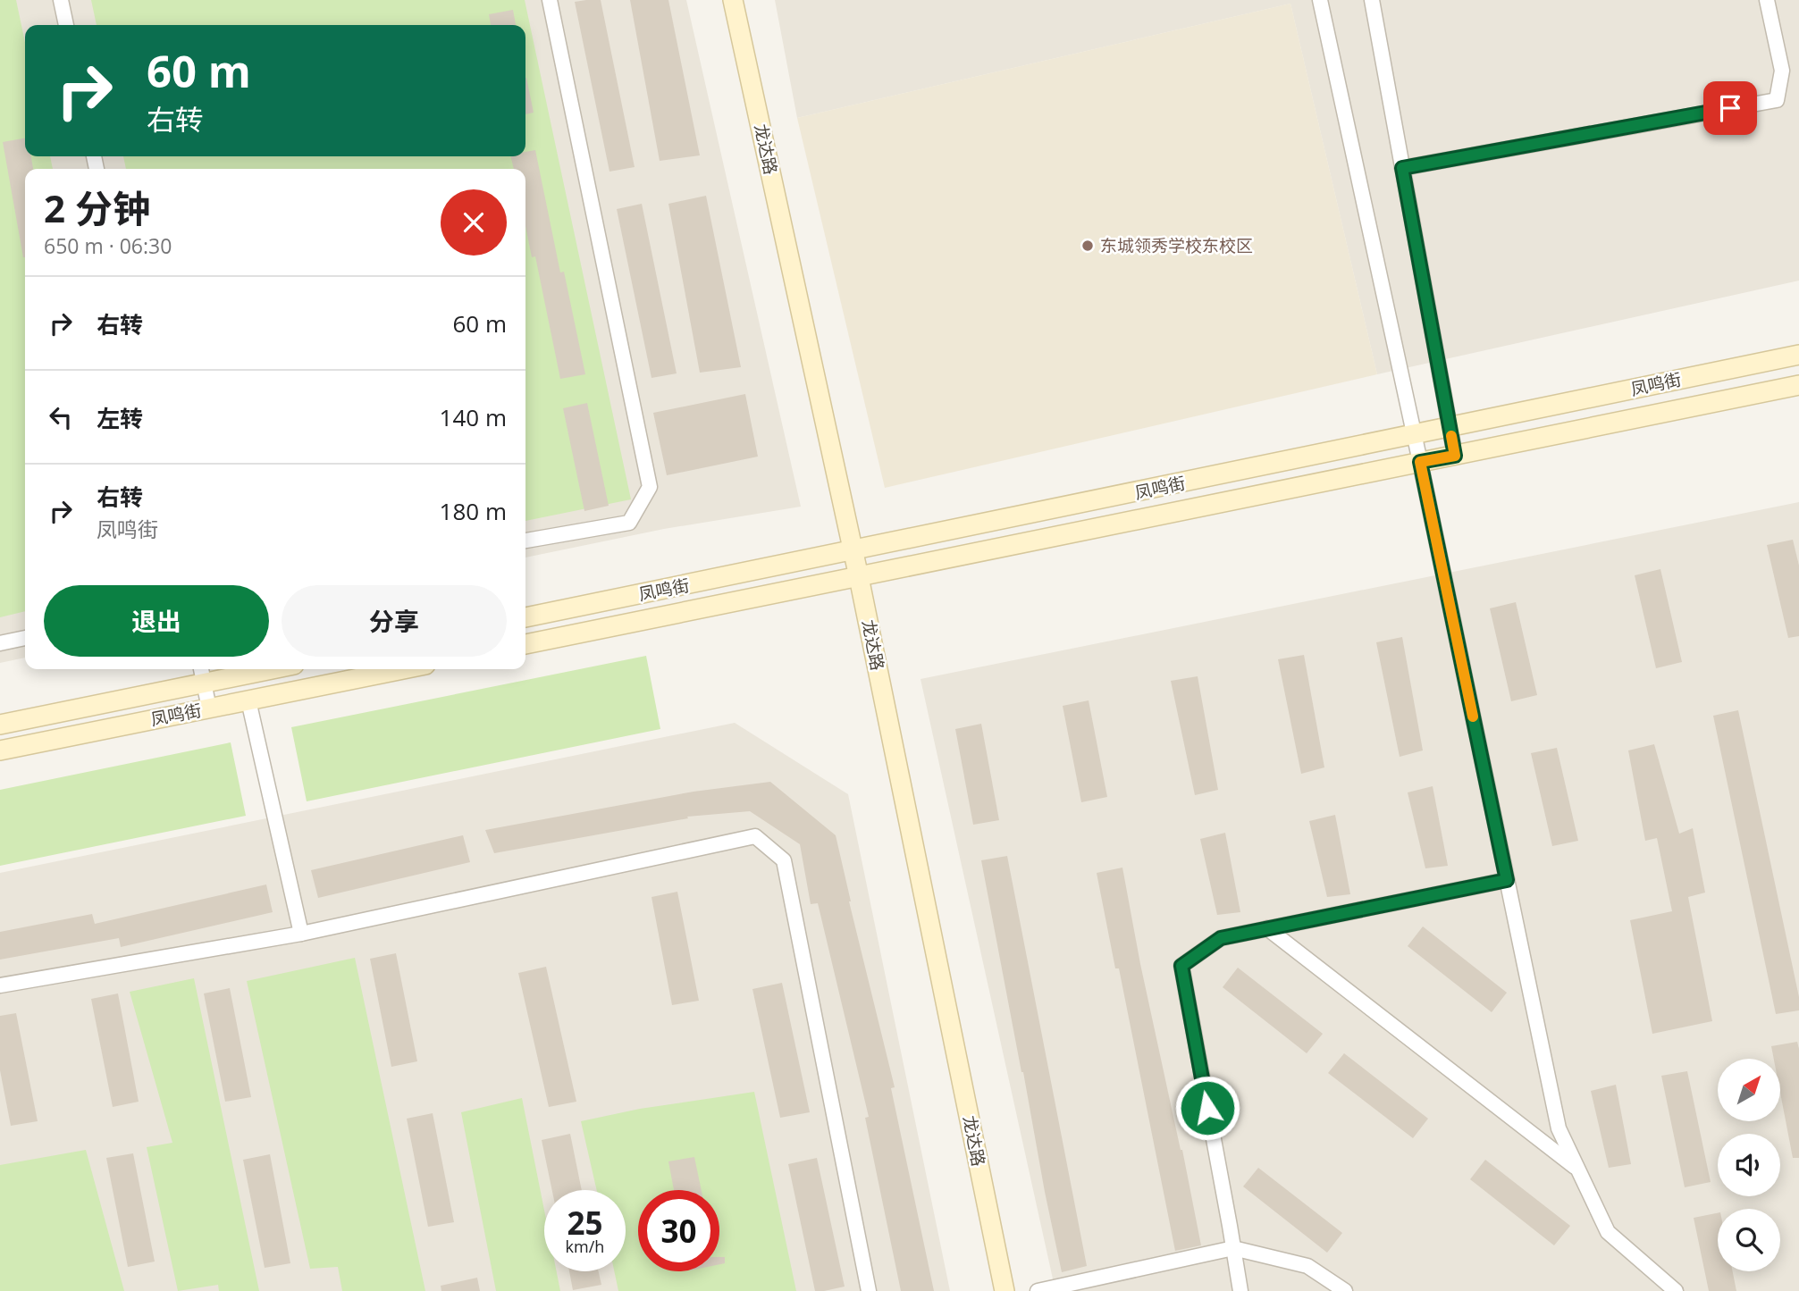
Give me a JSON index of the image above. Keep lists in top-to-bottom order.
{
  "streets": {
    "main road": ["龙达路", "凤鸣街"]
  },
  "crossings": [
    ["龙达路", "凤鸣街"]
  ],
  "places": ["东城领秀学校东校区"],
  "north": "top right",
  "page": {
    "turn": ["60 m", "右转"],
    "heading": ["2 分钟", "650 m · 06:30"],
    "list": [
      {
        "name": "右转",
        "value": "60 m"
      },
      {
        "name": "左转",
        "value": "140 m"
      },
      {
        "name": "右转",
        "note": "凤鸣街",
        "value": "180 m"
      }
    ],
    "buttons": ["退出", "分享"],
    "speed": "25 km/h",
    "limit": "30"
  }
}
